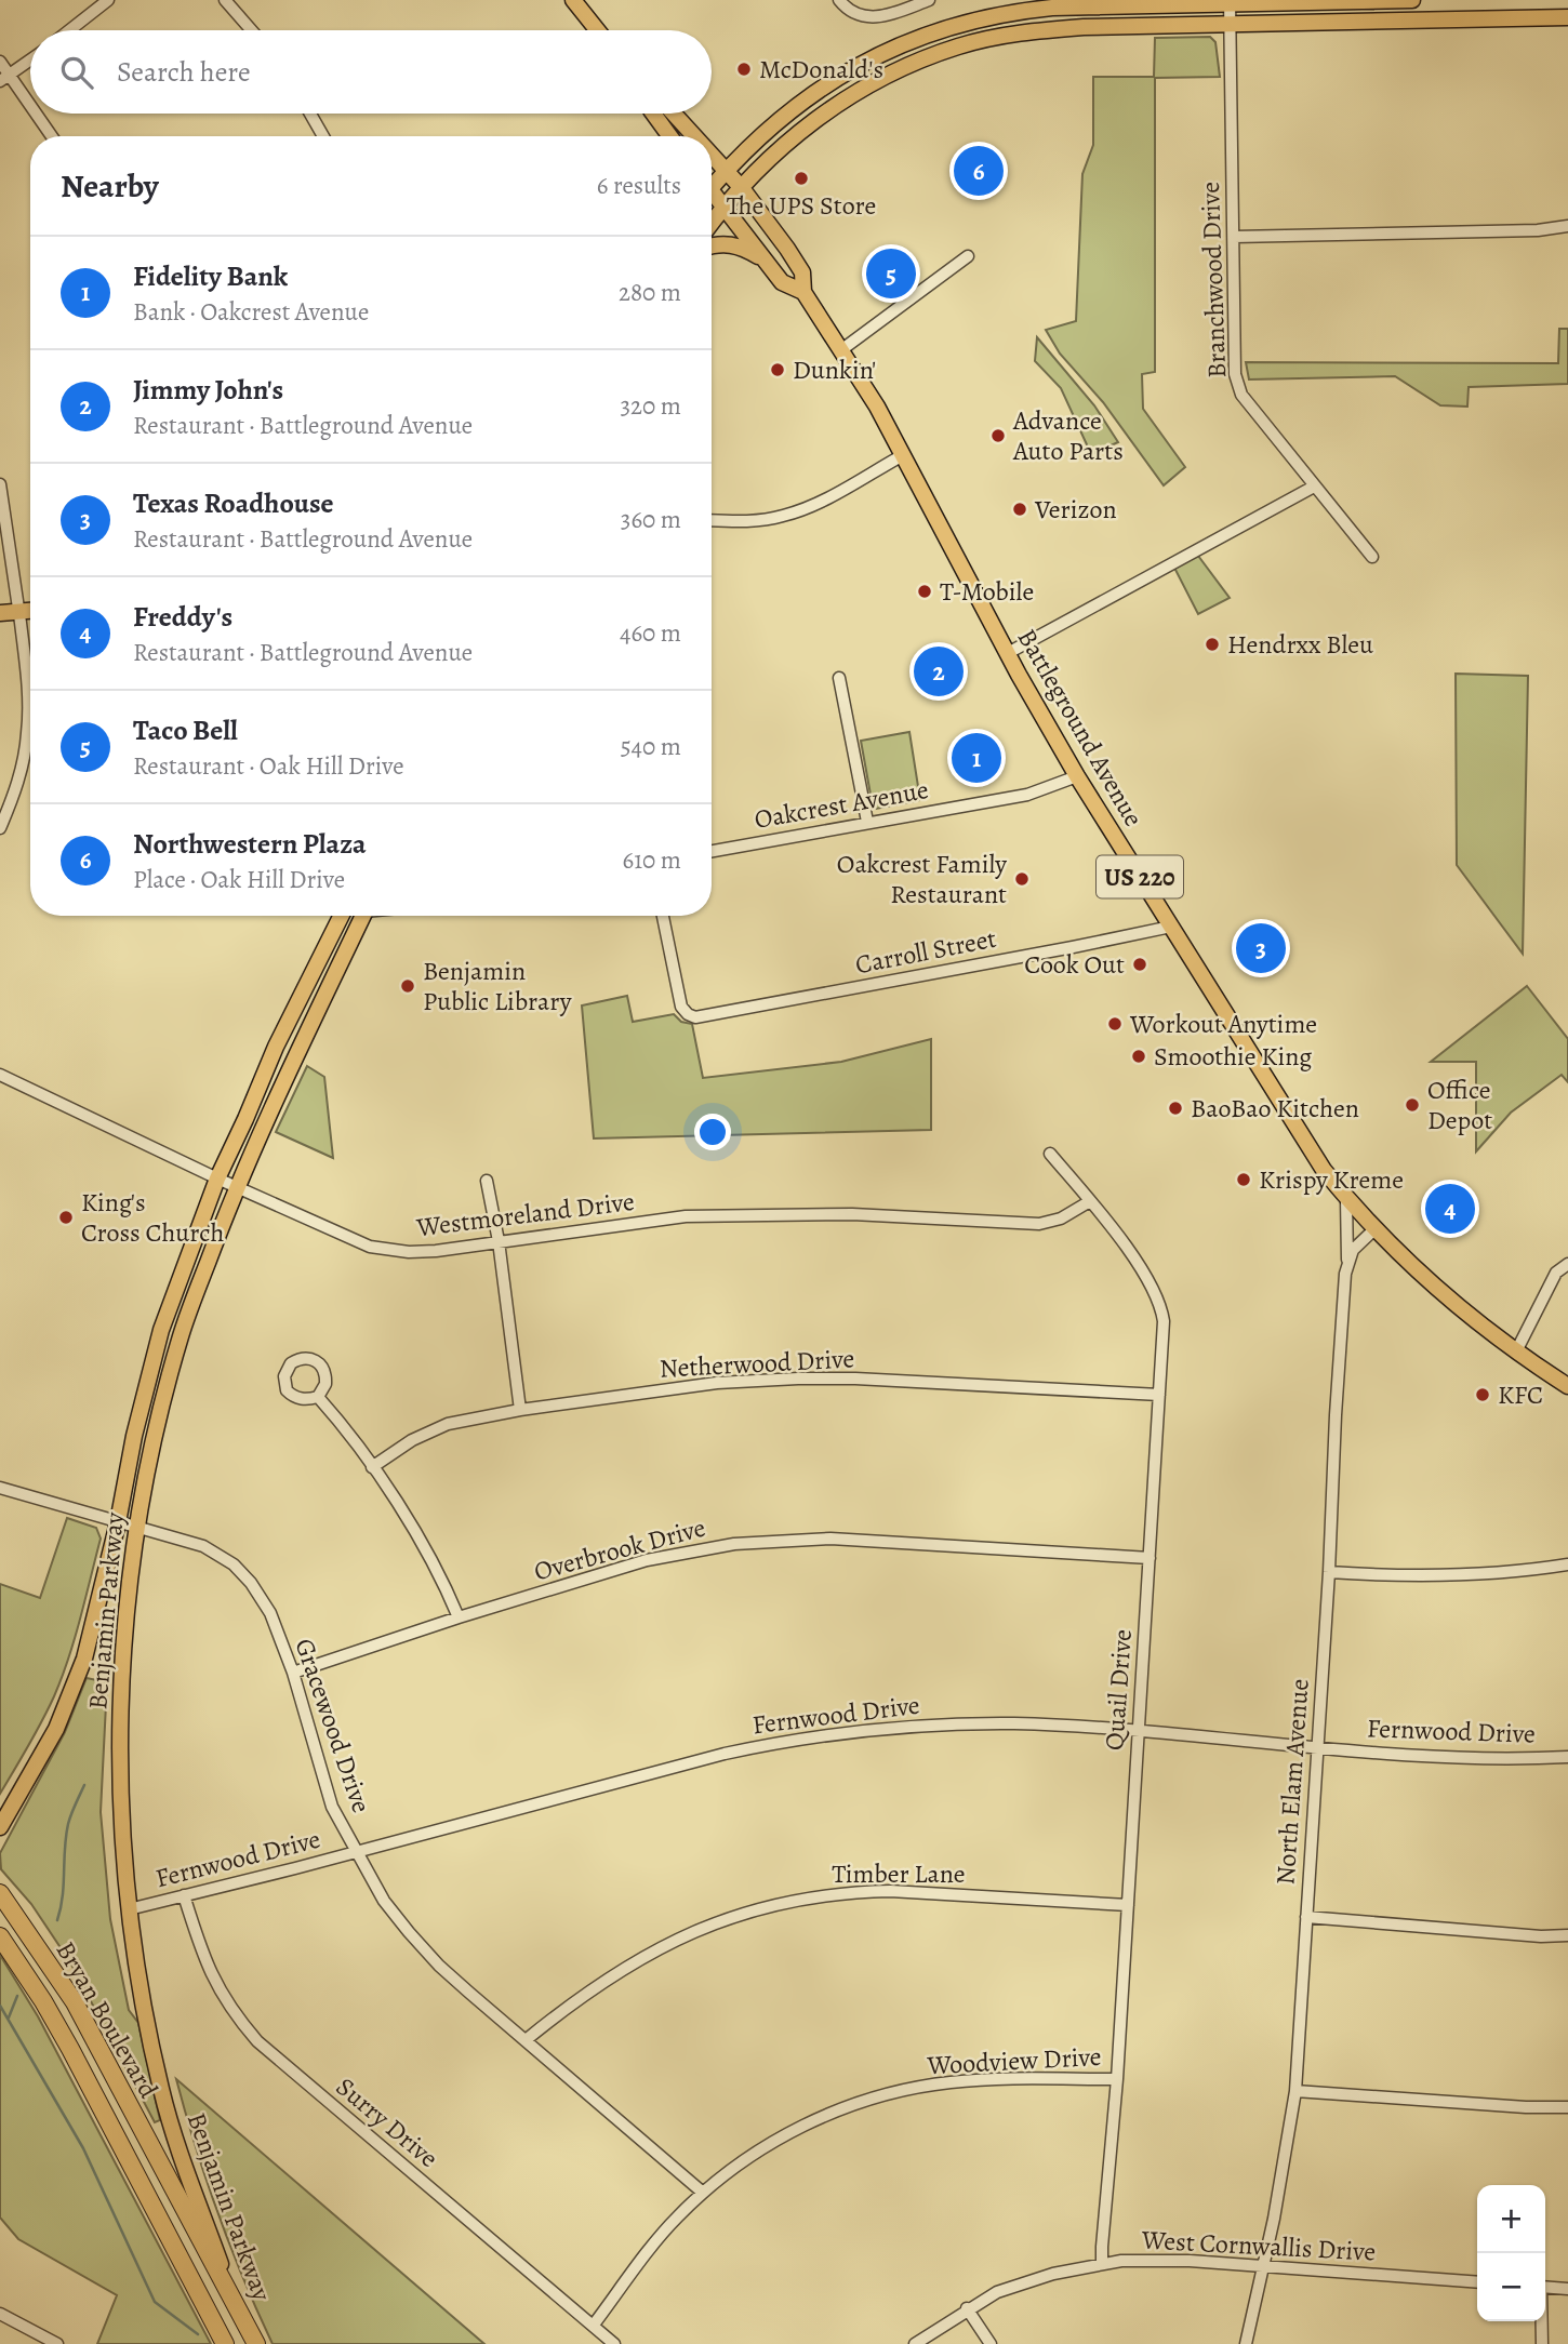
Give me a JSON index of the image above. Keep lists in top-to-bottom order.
{
  "streets": {
    "highway": ["Benjamin Parkway", "Bryan Boulevard"],
    "main road": ["Battleground Avenue", "US 220"],
    "street": [
      "Branchwood Drive",
      "Oakcrest Avenue",
      "Carroll Street",
      "Westmoreland Drive",
      "Netherwood Drive",
      "Overbrook Drive",
      "Quail Drive",
      "Fernwood Drive",
      "Gracewood Drive",
      "North Elam Avenue",
      "Timber Lane",
      "Woodview Drive",
      "Surry Drive",
      "West Cornwallis Drive"
    ]
  },
  "crossings": [
    ["Battleground Avenue", "Oakcrest Avenue"],
    ["Battleground Avenue", "Carroll Street"],
    ["Battleground Avenue", "North Elam Avenue"],
    ["Westmoreland Drive", "Benjamin Parkway"],
    ["Westmoreland Drive", "Quail Drive"],
    ["Netherwood Drive", "Quail Drive"],
    ["Overbrook Drive", "Quail Drive"],
    ["Overbrook Drive", "Gracewood Drive"],
    ["Benjamin Parkway", "Fernwood Drive"],
    ["Benjamin Parkway", "Gracewood Drive"],
    ["Benjamin Parkway", "Bryan Boulevard"],
    ["Quail Drive", "Fernwood Drive"],
    ["Quail Drive", "Timber Lane"],
    ["Quail Drive", "Woodview Drive"],
    ["Quail Drive", "West Cornwallis Drive"],
    ["Fernwood Drive", "Gracewood Drive"],
    ["Fernwood Drive", "North Elam Avenue"],
    ["Fernwood Drive", "Surry Drive"],
    ["Gracewood Drive", "Timber Lane"],
    ["Gracewood Drive", "Woodview Drive"],
    ["North Elam Avenue", "West Cornwallis Drive"],
    ["Woodview Drive", "Surry Drive"]
  ],
  "places": [
    "McDonald's",
    "The UPS Store",
    "Dunkin'",
    "Advance Auto Parts",
    "Verizon",
    "T-Mobile",
    "Hendrxx Bleu",
    "Oakcrest Family Restaurant",
    "Cook Out",
    "Benjamin Public Library",
    "Workout Anytime",
    "Smoothie King",
    "Office Depot",
    "BaoBao Kitchen",
    "Krispy Kreme",
    "King's Cross Church",
    "KFC"
  ],
  "page": {
    "search": "Search here",
    "heading": ["Nearby", "6 results"],
    "pins": [
      "6",
      "5",
      "2",
      "1",
      "3",
      "4"
    ],
    "list": [
      {
        "mark": "1",
        "name": "Fidelity Bank",
        "note": "Bank · Oakcrest Avenue",
        "value": "280 m"
      },
      {
        "mark": "2",
        "name": "Jimmy John's",
        "note": "Restaurant · Battleground Avenue",
        "value": "320 m"
      },
      {
        "mark": "3",
        "name": "Texas Roadhouse",
        "note": "Restaurant · Battleground Avenue",
        "value": "360 m"
      },
      {
        "mark": "4",
        "name": "Freddy's",
        "note": "Restaurant · Battleground Avenue",
        "value": "460 m"
      },
      {
        "mark": "5",
        "name": "Taco Bell",
        "note": "Restaurant · Oak Hill Drive",
        "value": "540 m"
      },
      {
        "mark": "6",
        "name": "Northwestern Plaza",
        "note": "Place · Oak Hill Drive",
        "value": "610 m"
      }
    ],
    "map_buttons": ["+", "−"]
  }
}
